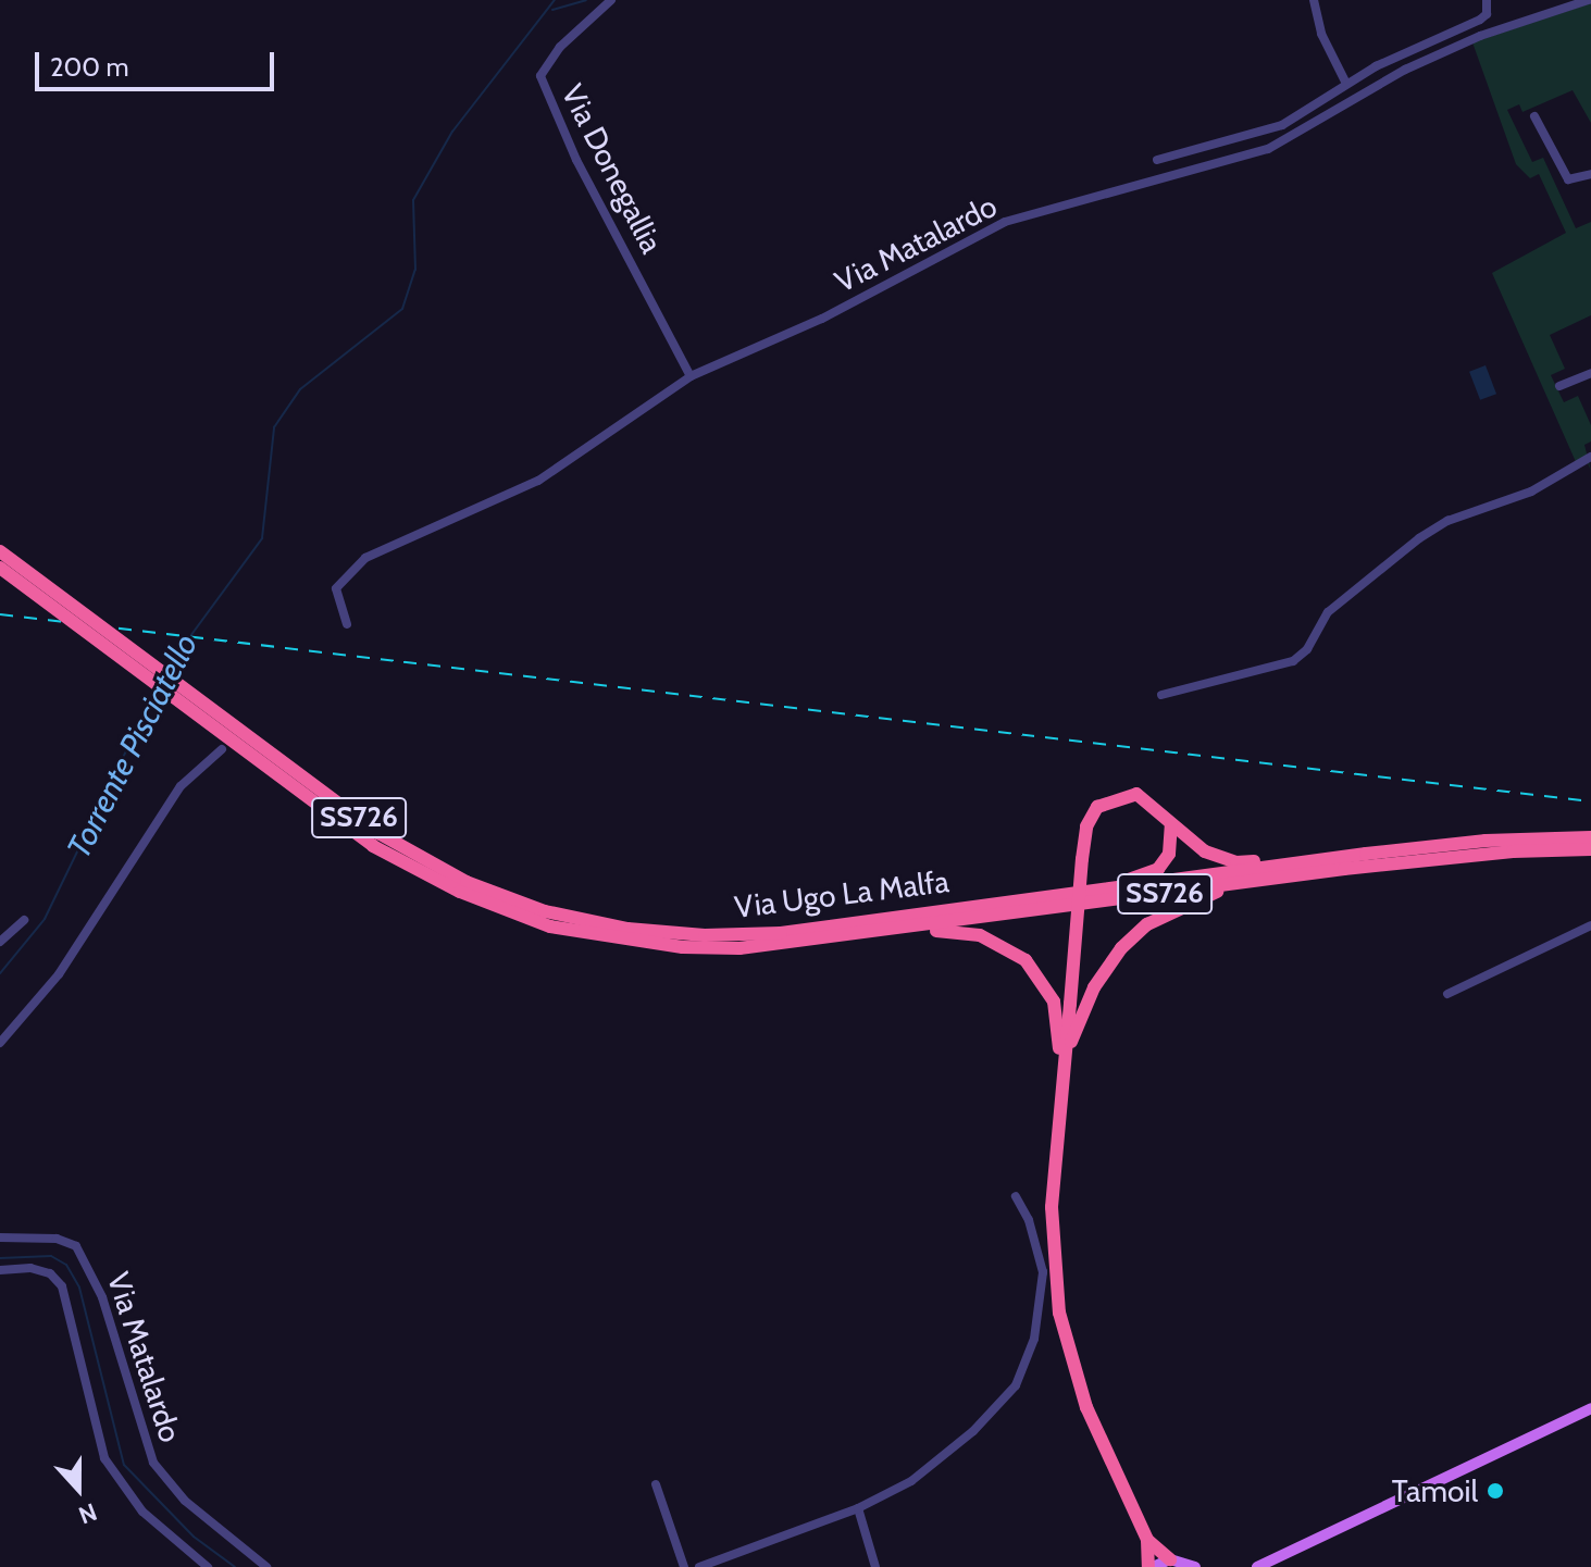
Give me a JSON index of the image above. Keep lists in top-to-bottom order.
{
  "streets": {
    "highway": ["SS726", "Via Ugo La Malfa"],
    "street": ["Via Donegallia", "Via Matalardo"]
  },
  "crossings": [
    ["Via Donegallia", "Via Matalardo"]
  ],
  "water": ["Torrente Pisciatello"],
  "places": ["Tamoil"],
  "scale_bar": "200 m",
  "north": "bottom"
}
